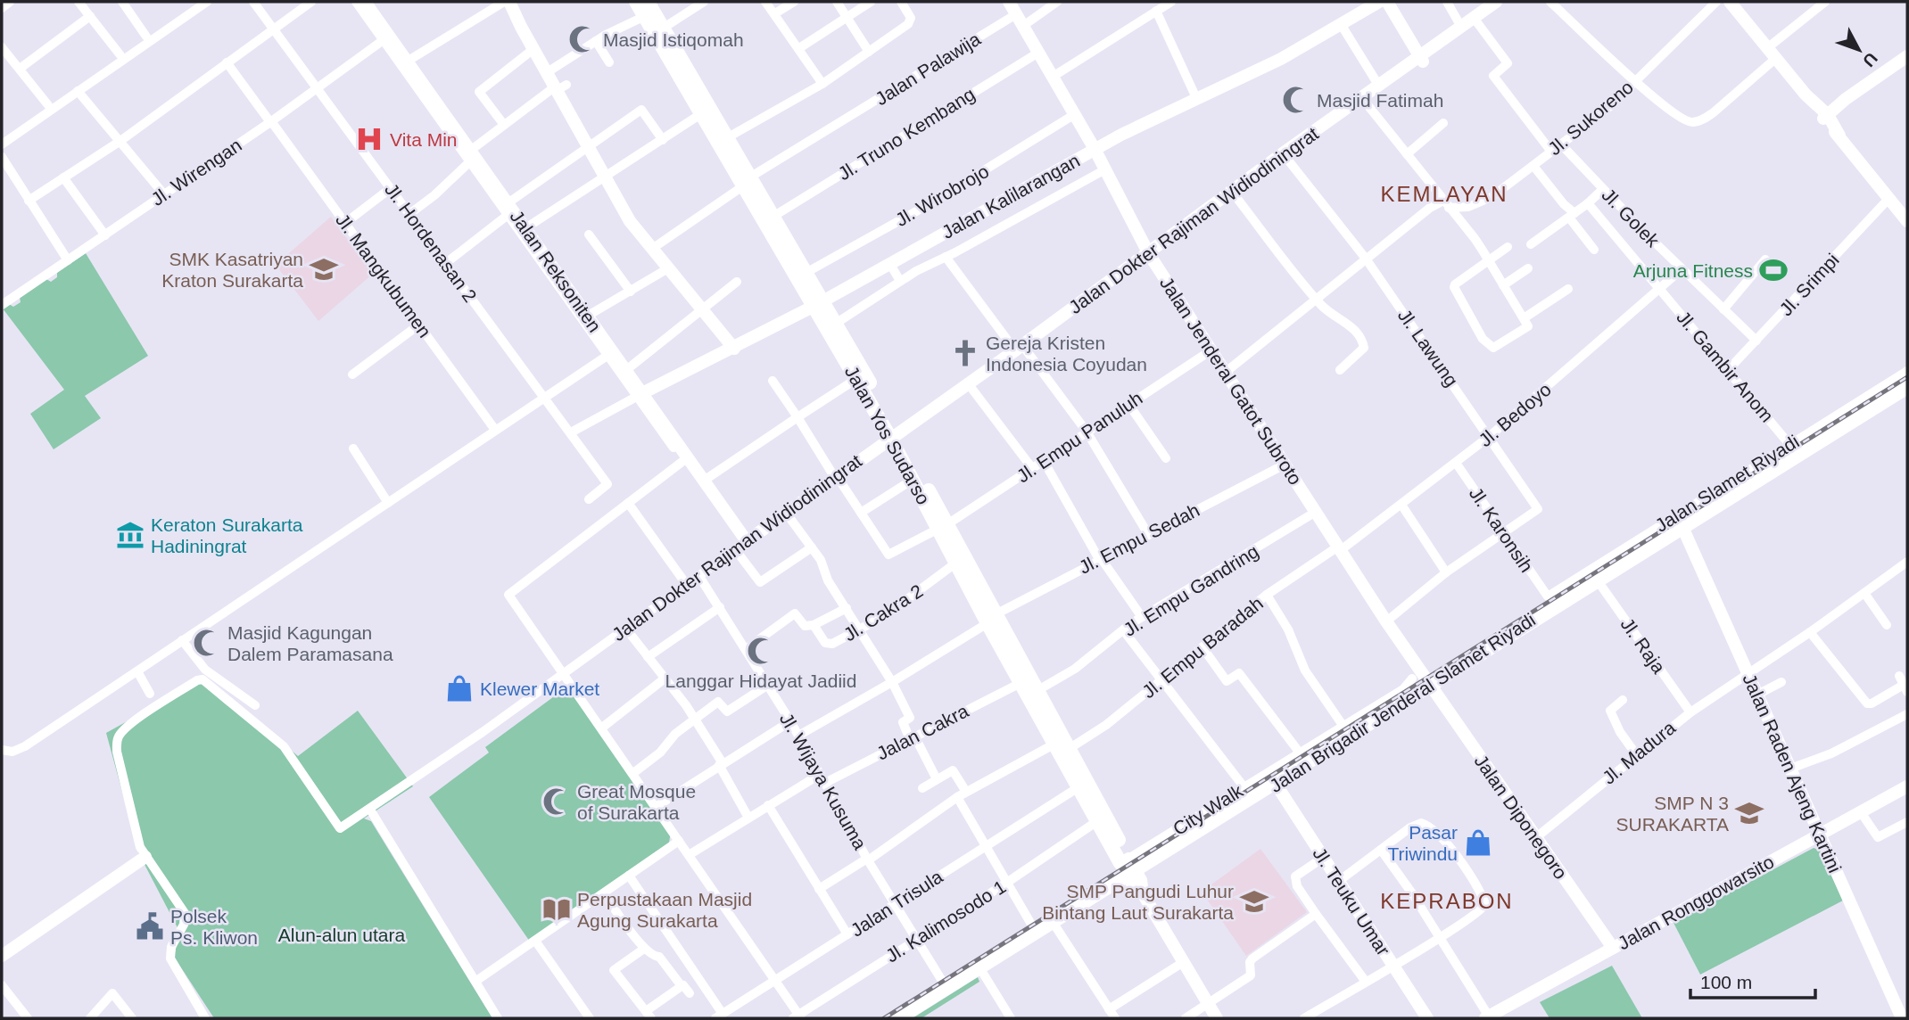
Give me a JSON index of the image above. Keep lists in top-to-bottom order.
{
  "streets": {
    "main road": [
      "Jalan Kalilarangan",
      "Jalan Dokter Rajiman Widiodiningrat",
      "Jalan Reksoniten",
      "Jalan Jenderal Gatot Subroto",
      "Jalan Yos Sudarso",
      "Jalan Brigadir Jenderal Slamet Riyadi",
      "Jalan Raden Ajeng Kartini",
      "Jalan Diponegoro",
      "Jl. Teuku Umar",
      "Jalan Ronggowarsito"
    ],
    "street": [
      "Jalan Palawija",
      "Jl. Sukoreno",
      "Jl. Truno Kembang",
      "Jl. Wirengan",
      "Jl. Wirobrojo",
      "Jl. Golek",
      "Jl. Hordenasan 2",
      "Jl. Mangkubumen",
      "Jl. Srimpi",
      "Jl. Lawung",
      "Jl. Gambir Anom",
      "Jl. Bedoyo",
      "Jl. Empu Panuluh",
      "Jalan Slamet Riyadi",
      "Jl. Karonsih",
      "Jl. Empu Sedah",
      "Jl. Empu Gandring",
      "Jl. Cakra 2",
      "Jl. Raja",
      "Jl. Empu Baradah",
      "Jalan Cakra",
      "Jl. Madura",
      "Jl. Wijaya Kusuma",
      "City Walk",
      "Jalan Trisula",
      "Jl. Kalimosodo 1"
    ]
  },
  "crossings": [
    ["Jalan Palawija", "Jalan Jenderal Gatot Subroto"],
    ["Jalan Palawija", "Jalan Yos Sudarso"],
    ["Jl. Sukoreno", "Jl. Golek"],
    ["Jl. Truno Kembang", "Jalan Jenderal Gatot Subroto"],
    ["Jl. Truno Kembang", "Jalan Yos Sudarso"],
    ["Jl. Wirengan", "Jl. Hordenasan 2"],
    ["Jl. Wirengan", "Jalan Reksoniten"],
    ["Jl. Wirengan", "Jl. Mangkubumen"],
    ["Jl. Wirobrojo", "Jalan Jenderal Gatot Subroto"],
    ["Jl. Wirobrojo", "Jalan Yos Sudarso"],
    ["Jalan Kalilarangan", "Jalan Reksoniten"],
    ["Jalan Kalilarangan", "Jalan Jenderal Gatot Subroto"],
    ["Jalan Kalilarangan", "Jalan Yos Sudarso"],
    ["Jl. Golek", "Jl. Srimpi"],
    ["Jl. Golek", "Jl. Bedoyo"],
    ["Jalan Dokter Rajiman Widiodiningrat", "Jalan Reksoniten"],
    ["Jalan Dokter Rajiman Widiodiningrat", "Jl. Lawung"],
    ["Jalan Dokter Rajiman Widiodiningrat", "Jalan Jenderal Gatot Subroto"],
    ["Jalan Dokter Rajiman Widiodiningrat", "Jalan Yos Sudarso"],
    ["Jalan Dokter Rajiman Widiodiningrat", "Jl. Wijaya Kusuma"],
    ["Jl. Srimpi", "Jl. Gambir Anom"],
    ["Jl. Lawung", "Jl. Bedoyo"],
    ["Jl. Lawung", "Jl. Karonsih"],
    ["Jl. Gambir Anom", "Jl. Bedoyo"],
    ["Jl. Gambir Anom", "Jalan Slamet Riyadi"],
    ["Jl. Gambir Anom", "Jalan Brigadir Jenderal Slamet Riyadi"],
    ["Jalan Jenderal Gatot Subroto", "Jl. Bedoyo"],
    ["Jalan Jenderal Gatot Subroto", "Jl. Empu Panuluh"],
    ["Jalan Jenderal Gatot Subroto", "Jl. Empu Sedah"],
    ["Jalan Jenderal Gatot Subroto", "Jl. Empu Gandring"],
    ["Jalan Jenderal Gatot Subroto", "Jl. Empu Baradah"],
    ["Jalan Jenderal Gatot Subroto", "Jalan Brigadir Jenderal Slamet Riyadi"],
    ["Jalan Jenderal Gatot Subroto", "Jalan Diponegoro"],
    ["Jl. Bedoyo", "Jl. Karonsih"],
    ["Jl. Bedoyo", "Jl. Empu Baradah"],
    ["Jalan Yos Sudarso", "Jl. Empu Panuluh"],
    ["Jalan Yos Sudarso", "Jl. Empu Sedah"],
    ["Jalan Yos Sudarso", "Jl. Empu Gandring"],
    ["Jalan Yos Sudarso", "Jl. Cakra 2"],
    ["Jalan Yos Sudarso", "Jl. Empu Baradah"],
    ["Jalan Yos Sudarso", "Jalan Brigadir Jenderal Slamet Riyadi"],
    ["Jalan Yos Sudarso", "Jalan Cakra"],
    ["Jalan Yos Sudarso", "Jalan Trisula"],
    ["Jalan Yos Sudarso", "Jl. Kalimosodo 1"],
    ["Jalan Slamet Riyadi", "Jl. Karonsih"],
    ["Jalan Slamet Riyadi", "Jalan Brigadir Jenderal Slamet Riyadi"],
    ["Jl. Empu Sedah", "Jl. Wijaya Kusuma"],
    ["Jl. Raja", "Jalan Brigadir Jenderal Slamet Riyadi"],
    ["Jl. Raja", "Jl. Madura"],
    ["Jalan Brigadir Jenderal Slamet Riyadi", "Jalan Raden Ajeng Kartini"],
    ["Jalan Brigadir Jenderal Slamet Riyadi", "Jl. Wijaya Kusuma"],
    ["Jalan Brigadir Jenderal Slamet Riyadi", "City Walk"],
    ["Jalan Brigadir Jenderal Slamet Riyadi", "Jalan Diponegoro"],
    ["Jalan Brigadir Jenderal Slamet Riyadi", "Jl. Teuku Umar"],
    ["Jalan Cakra", "Jl. Wijaya Kusuma"],
    ["Jl. Madura", "Jalan Raden Ajeng Kartini"],
    ["Jl. Madura", "Jalan Diponegoro"],
    ["Jalan Raden Ajeng Kartini", "Jalan Ronggowarsito"],
    ["Jl. Wijaya Kusuma", "Jalan Trisula"],
    ["Jl. Wijaya Kusuma", "Jl. Kalimosodo 1"],
    ["Jalan Diponegoro", "Jalan Ronggowarsito"]
  ],
  "districts": ["KEMLAYAN", "KEPRABON"],
  "parks": ["Alun-alun utara"],
  "places": {
    "mosque": [
      "Masjid Istiqomah",
      "Masjid Fatimah",
      "Masjid Kagungan Dalem Paramasana",
      "Langgar Hidayat Jadiid",
      "Great Mosque of Surakarta"
    ],
    "hospital": ["Vita Min"],
    "school or university": ["SMK Kasatriyan Kraton Surakarta", "SMP N 3 SURAKARTA", "SMP Pangudi Luhur Bintang Laut Surakarta"],
    "sports": ["Arjuna Fitness"],
    "church": ["Gereja Kristen Indonesia Coyudan"],
    "museum": ["Keraton Surakarta Hadiningrat"],
    "shop": ["Klewer Market", "Pasar Triwindu"],
    "library": ["Perpustakaan Masjid Agung Surakarta"],
    "public building": ["Polsek Ps. Kliwon"]
  },
  "scale_bar": "100 m",
  "north": "bottom right"
}
